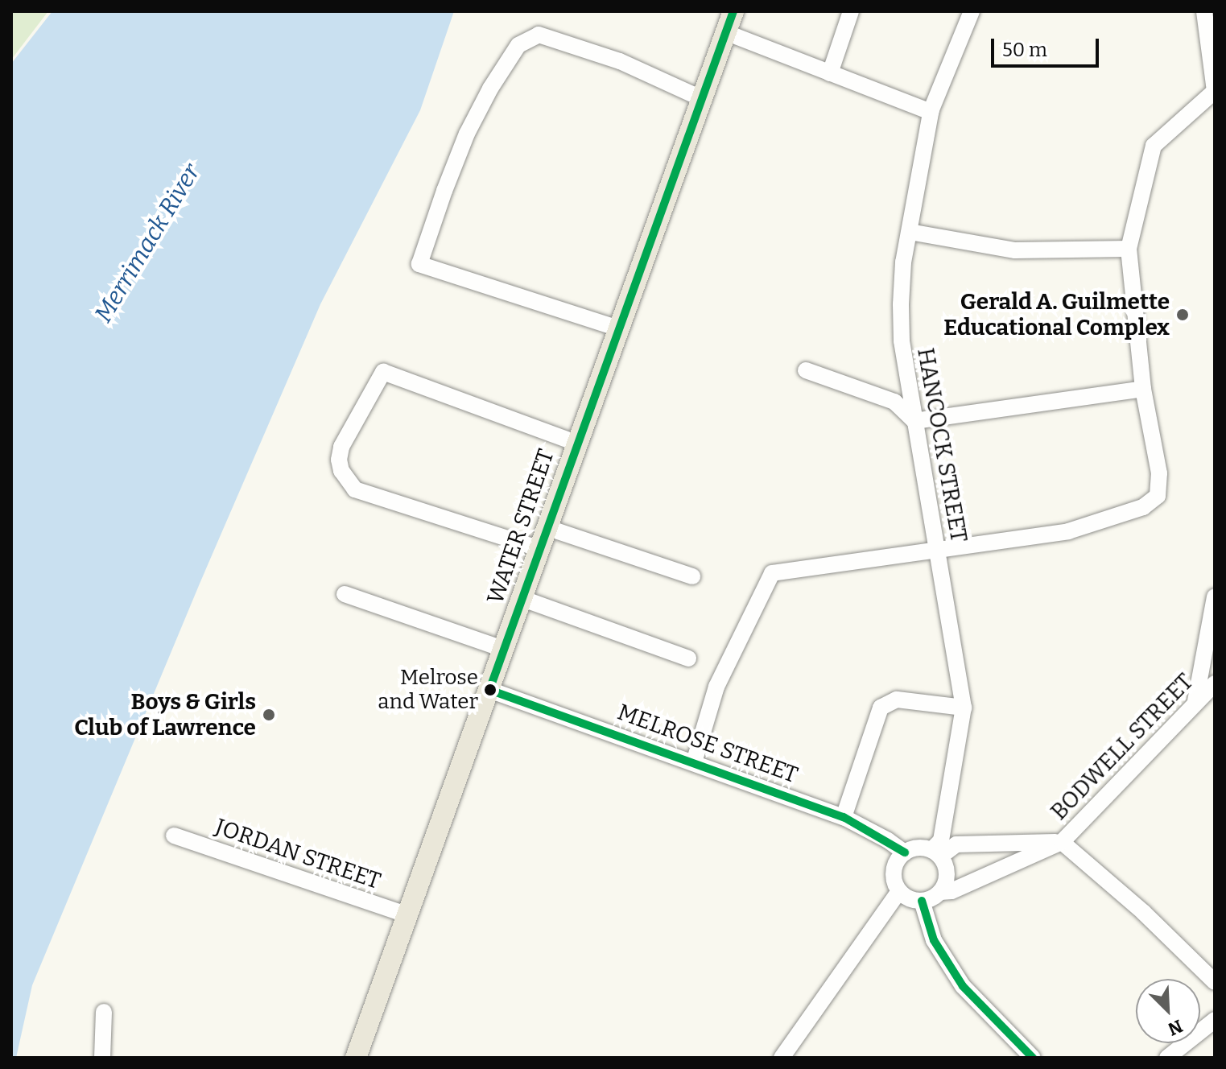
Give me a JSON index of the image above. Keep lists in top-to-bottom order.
{
  "streets": {
    "main road": ["WATER STREET"],
    "street": [
      "HANCOCK STREET",
      "MELROSE STREET",
      "BODWELL STREET",
      "JORDAN STREET"
    ]
  },
  "crossings": [
    ["HANCOCK STREET", "MELROSE STREET"],
    ["HANCOCK STREET", "BODWELL STREET"],
    ["WATER STREET", "MELROSE STREET"],
    ["WATER STREET", "JORDAN STREET"],
    ["MELROSE STREET", "BODWELL STREET"]
  ],
  "water": ["Merrimack River"],
  "places": ["Gerald A. Guilmette Educational Complex", "Melrose and Water", "Boys & Girls Club of Lawrence"],
  "scale_bar": "50 m",
  "north": "bottom right"
}
